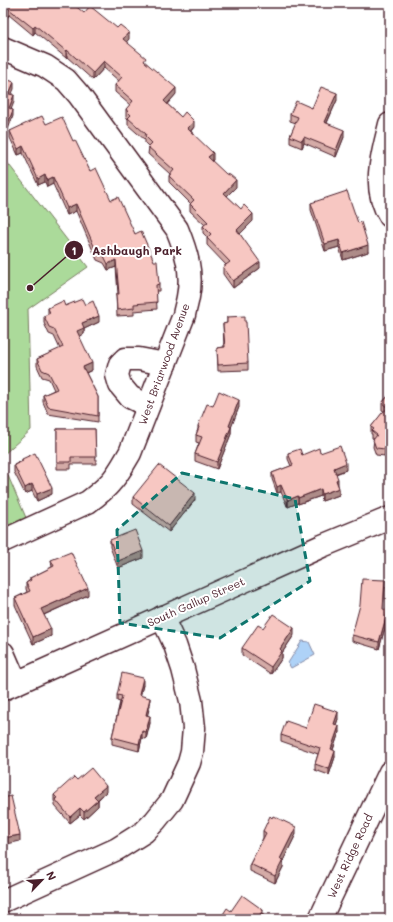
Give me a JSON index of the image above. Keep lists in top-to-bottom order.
{
  "streets": {
    "street": ["West Briarwood Avenue", "South Gallup Street", "West Ridge Road"]
  },
  "places": ["Ashbaugh Park"],
  "north": "top right"
}
